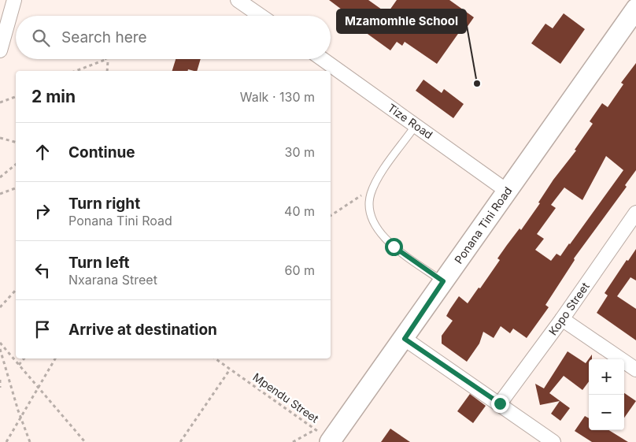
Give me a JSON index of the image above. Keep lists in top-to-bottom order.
{
  "streets": {
    "street": ["Tize Road", "Ponana Tini Road", "Kopo Street"],
    "path": ["Mpendu Street"]
  },
  "crossings": [
    ["Tize Road", "Ponana Tini Road"],
    ["Ponana Tini Road", "Mpendu Street"]
  ],
  "places": ["Mzamomhle School"],
  "page": {
    "search": "Search here",
    "heading": ["2 min", "Walk · 130 m"],
    "list": [
      ["Continue", "30 m"],
      ["Turn right", "Ponana Tini Road", "40 m"],
      ["Turn left", "Nxarana Street", "60 m"],
      "Arrive at destination"
    ],
    "map_buttons": ["+", "−"]
  }
}
